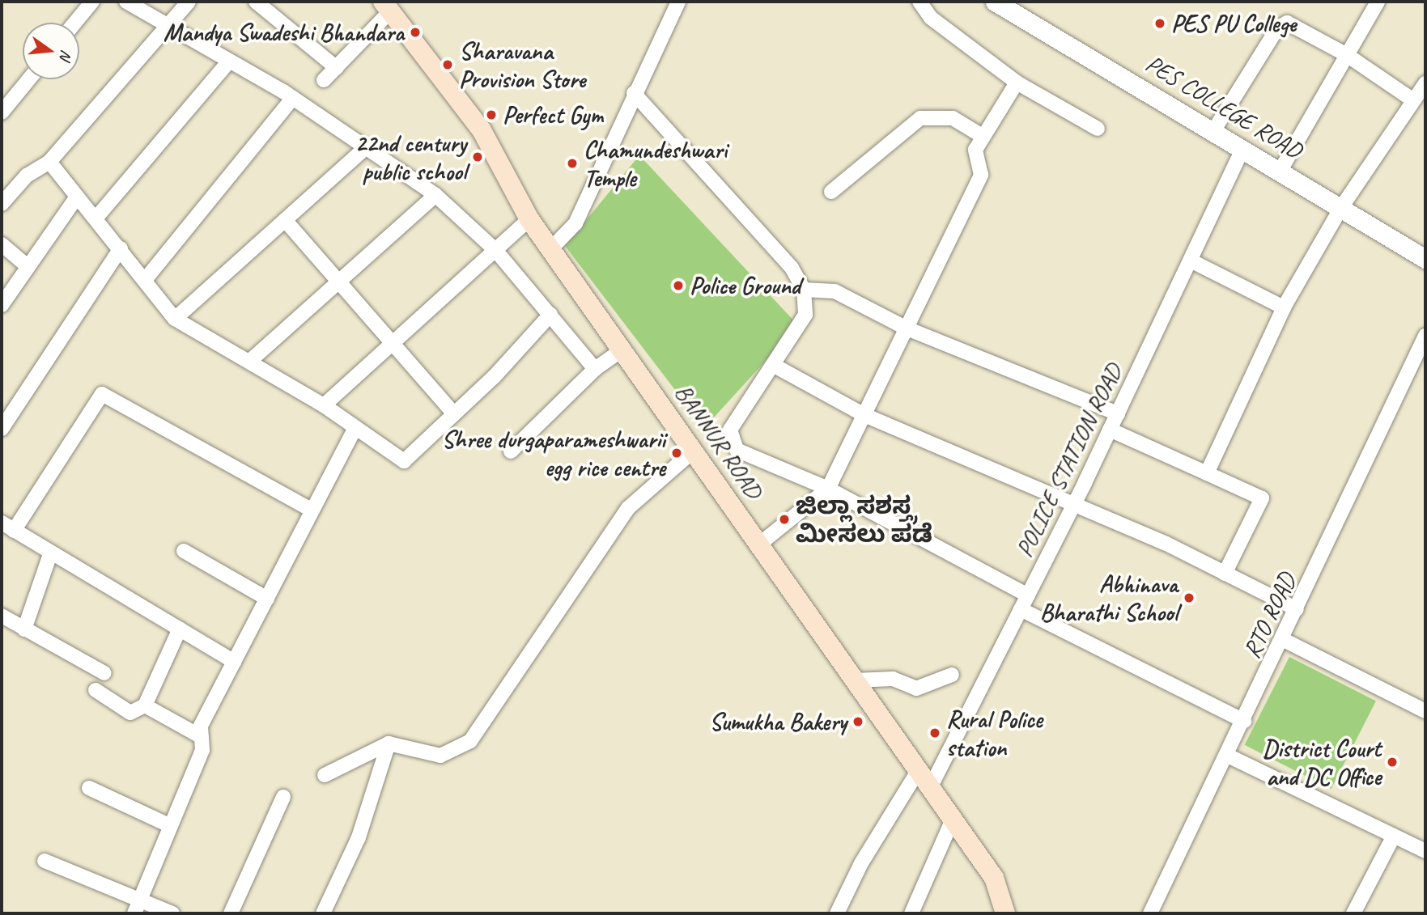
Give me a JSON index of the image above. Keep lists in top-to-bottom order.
{
  "streets": {
    "main road": ["BANNUR ROAD"],
    "street": ["PES COLLEGE ROAD", "POLICE STATION ROAD", "RTO ROAD"]
  },
  "crossings": [
    ["PES COLLEGE ROAD", "POLICE STATION ROAD"],
    ["BANNUR ROAD", "POLICE STATION ROAD"]
  ],
  "places": [
    "PES PU College",
    "Mandya Swadeshi Bhandara",
    "Sharavana Provision Store",
    "Perfect Gym",
    "22nd century public school",
    "Chamundeshwari Temple",
    "Police Ground",
    "Shree durgaparameshwarii egg rice centre",
    "ಜಿಲ್ಲಾ ಸಶಸ್ತ್ರ ಮೀಸಲು ಪಡೆ",
    "Abhinava Bharathi School",
    "Sumukha Bakery",
    "Rural Police station",
    "District Court and DC Office"
  ],
  "north": "right"
}
